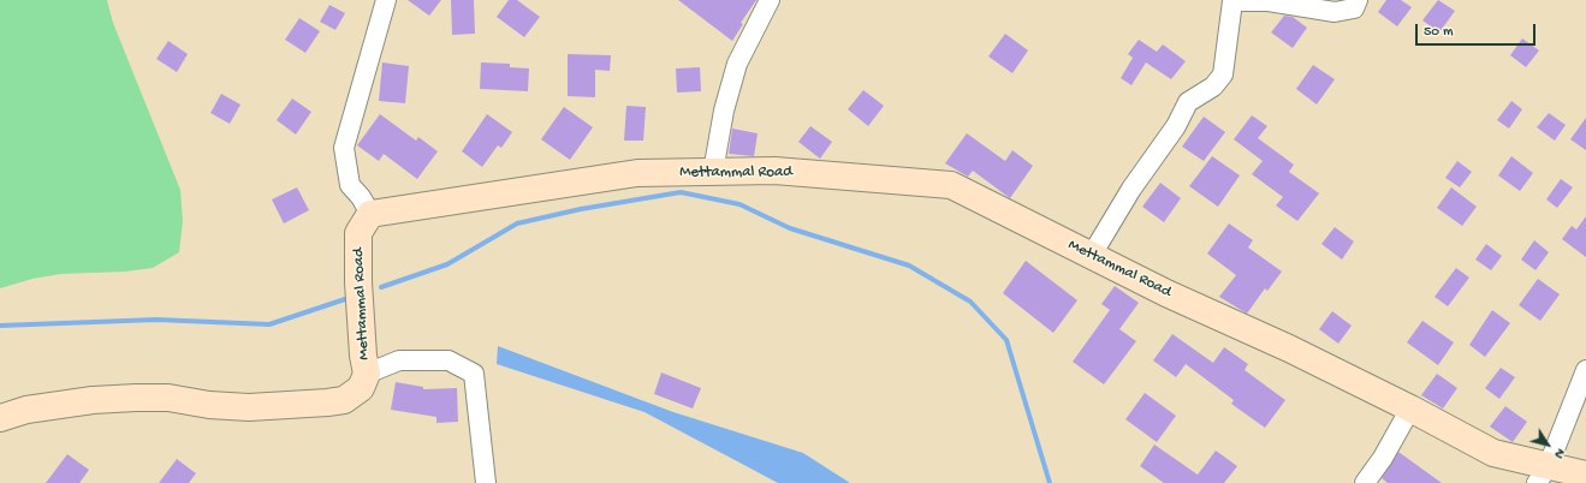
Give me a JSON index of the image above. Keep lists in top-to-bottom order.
{
  "streets": {
    "main road": ["Mettammal Road"]
  },
  "scale_bar": "50 m",
  "north": "bottom right"
}
